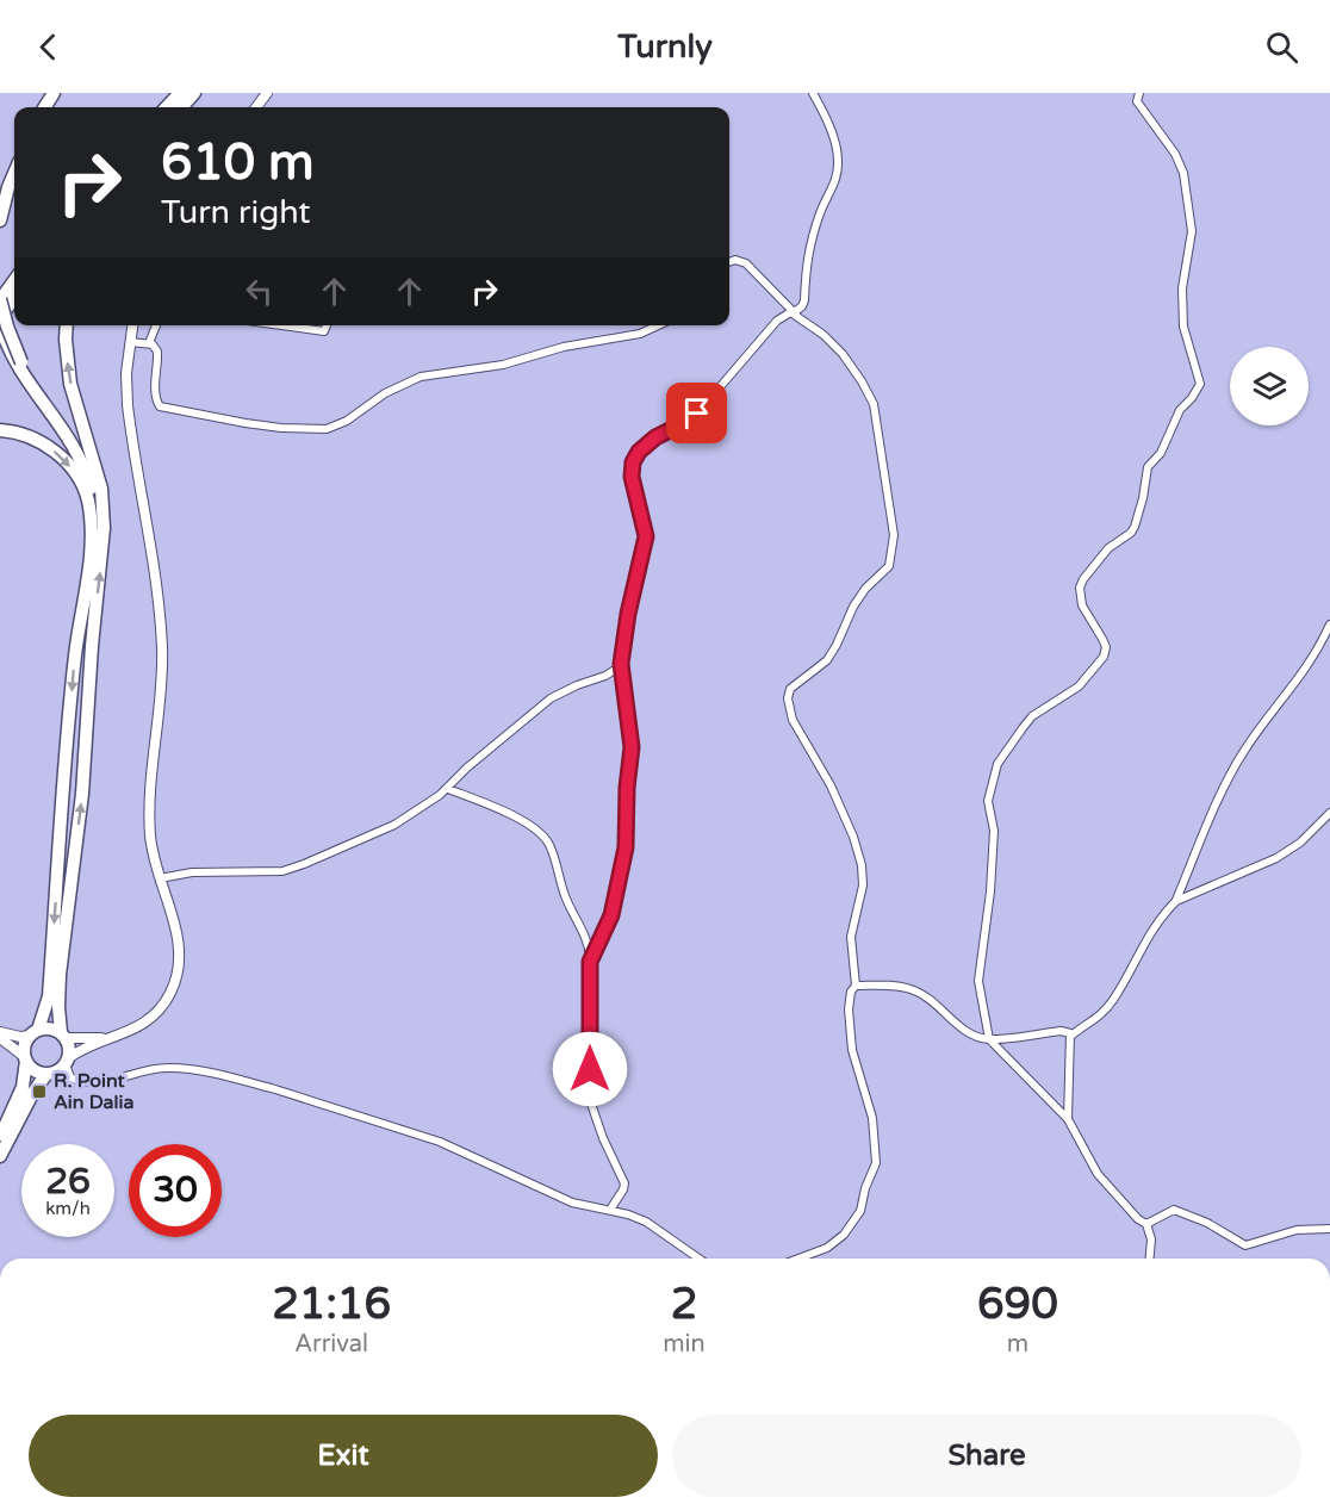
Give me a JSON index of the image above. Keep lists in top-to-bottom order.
{
  "places": {
    "transit": ["R. Point Ain Dalia"]
  },
  "page": {
    "header": "Turnly",
    "turn": ["610 m", "Turn right"],
    "speed": "26 km/h",
    "limit": "30",
    "eta": [
      "21:16",
      "Arrival",
      "2",
      "min",
      "690",
      "m"
    ],
    "buttons": ["Exit", "Share"]
  }
}
